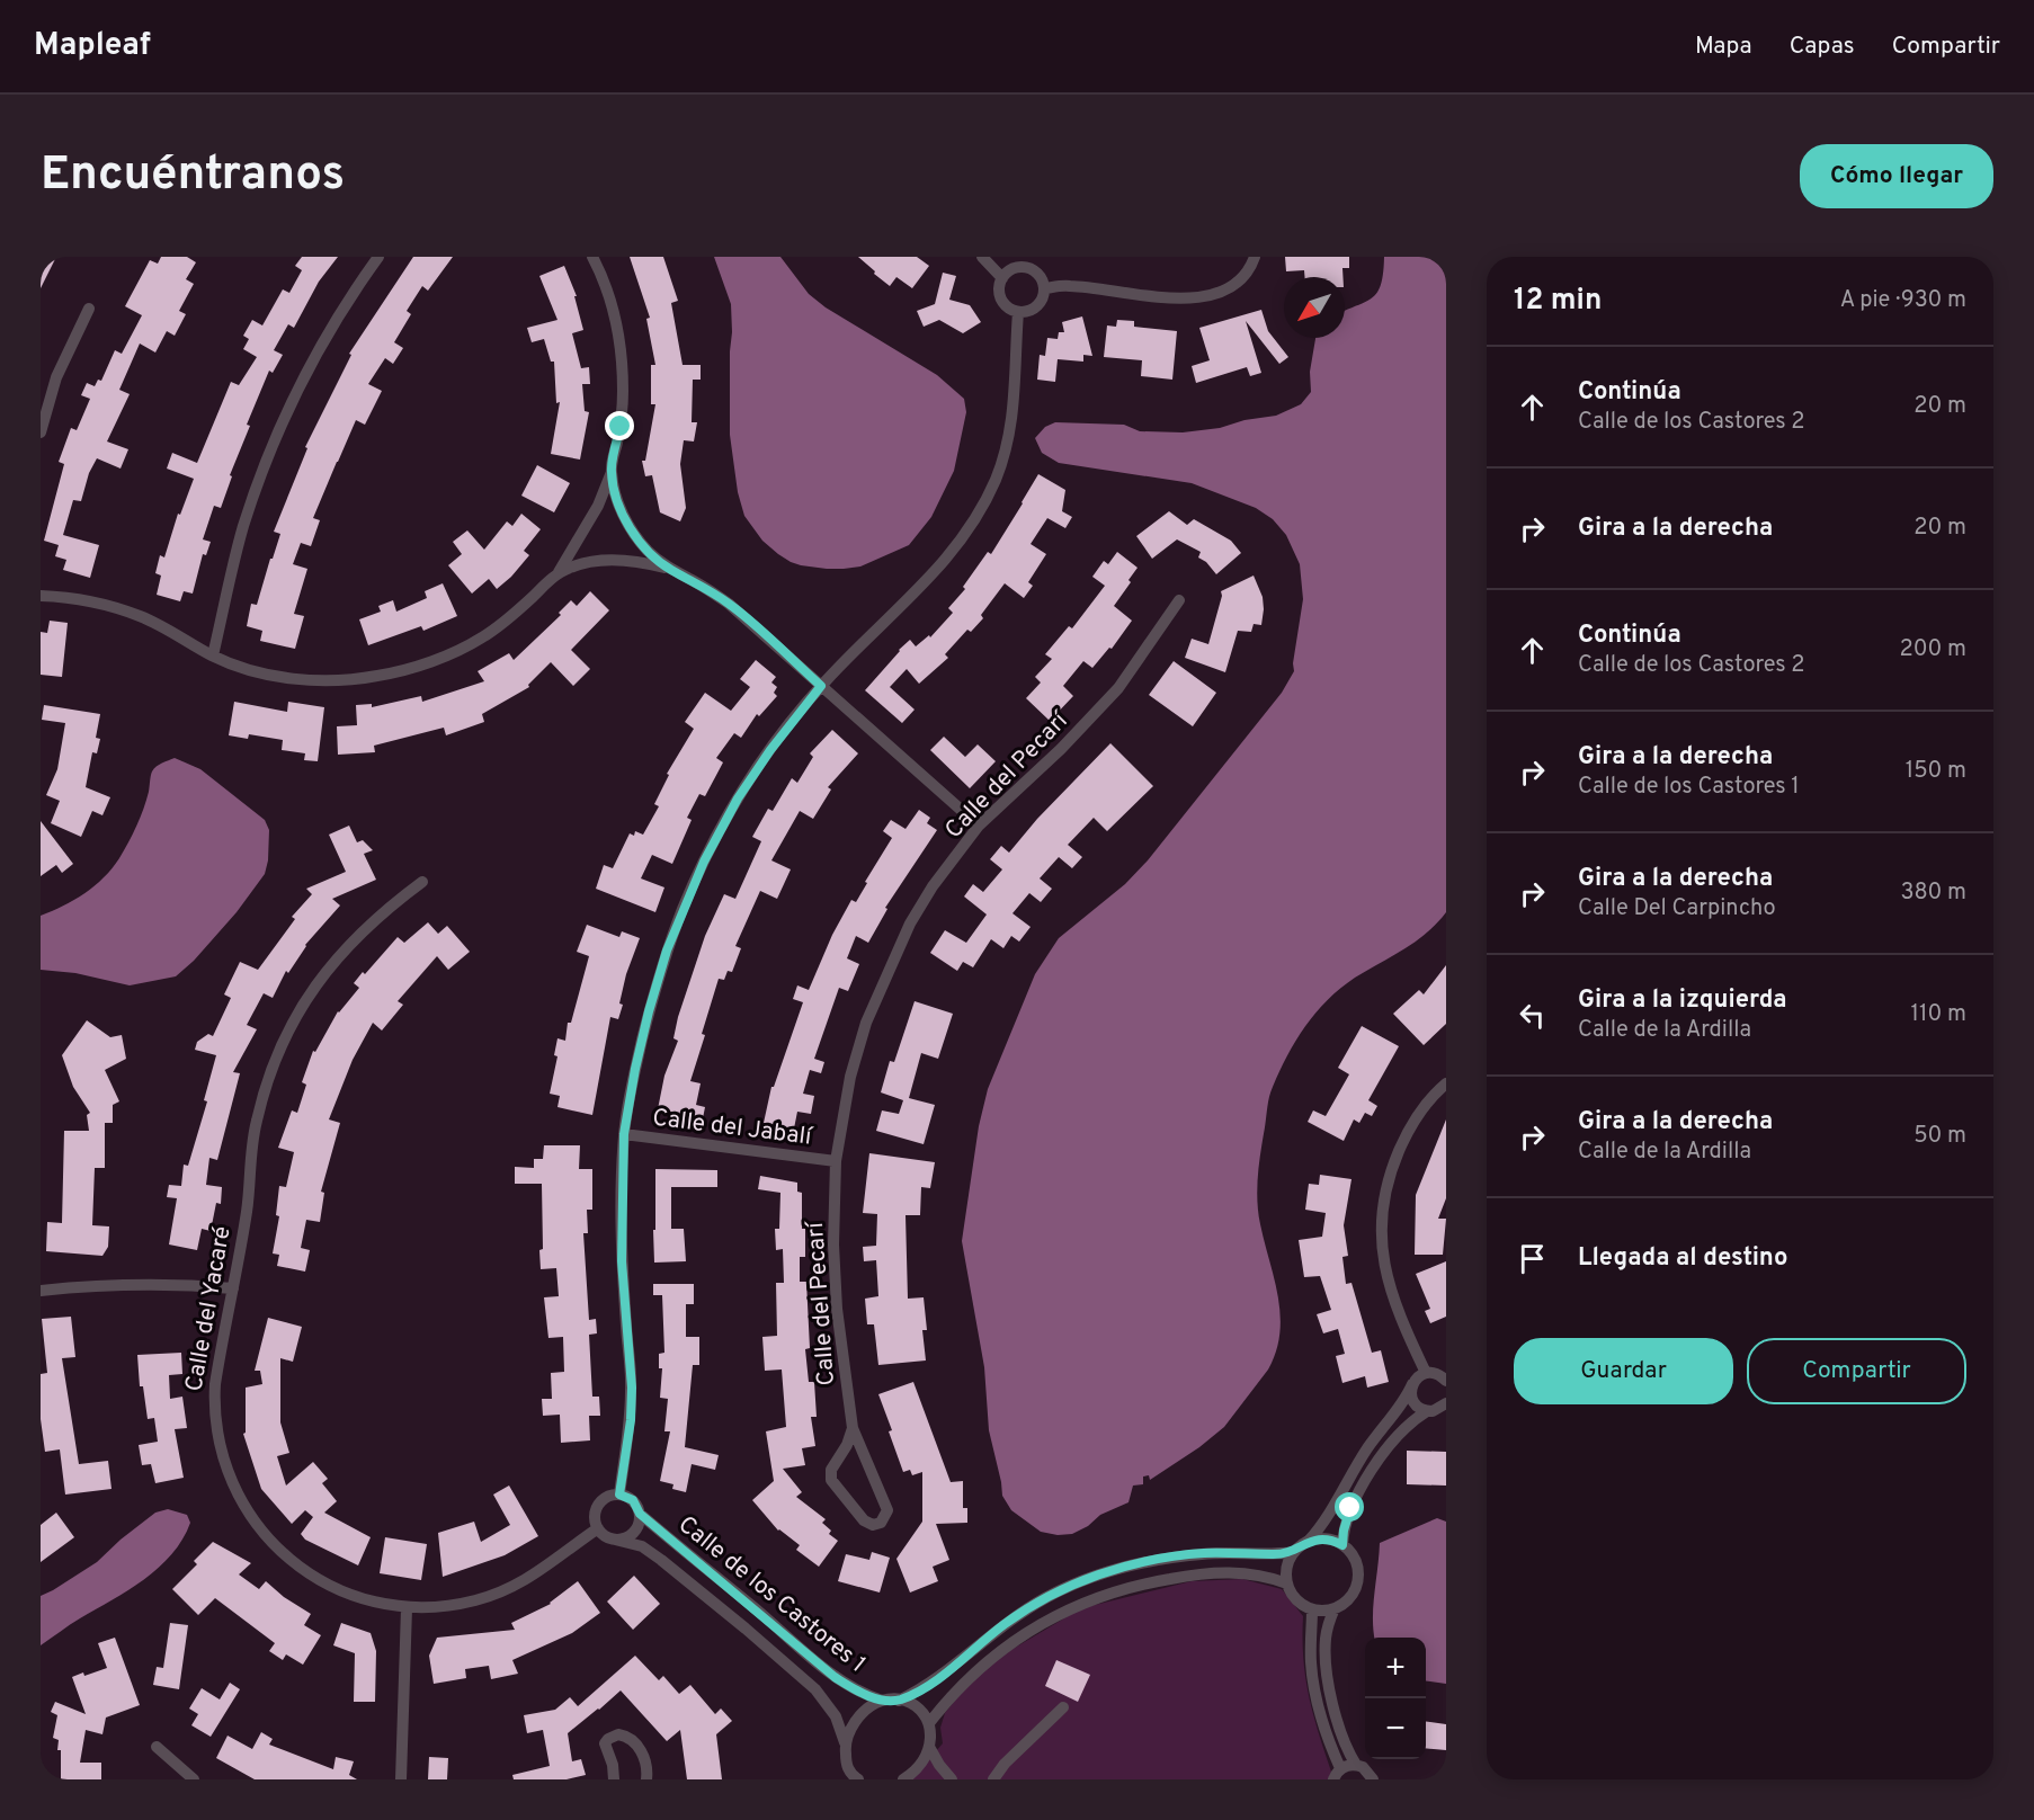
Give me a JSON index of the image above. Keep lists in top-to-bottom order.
{
  "streets": {
    "street": [
      "Calle del Pecarí",
      "Calle del Jabalí",
      "Calle del Yacaré",
      "Calle de los Castores 1"
    ]
  },
  "crossings": [
    ["Calle del Pecarí", "Calle del Jabalí"],
    ["Calle del Yacaré", "Calle de los Castores 1"]
  ],
  "north": "bottom left",
  "page": {
    "header": "Mapleaf",
    "nav": ["Mapa", "Capas", "Compartir"],
    "buttons": [
      "Cómo llegar",
      ["Guardar", "Compartir"]
    ],
    "title": "Encuéntranos",
    "heading": ["12 min", "A pie · 930 m"],
    "list": [
      ["Continúa", "Calle de los Castores 2", "20 m"],
      ["Gira a la derecha", "20 m"],
      ["Continúa", "Calle de los Castores 2", "200 m"],
      ["Gira a la derecha", "Calle de los Castores 1", "150 m"],
      ["Gira a la derecha", "Calle Del Carpincho", "380 m"],
      ["Gira a la izquierda", "Calle de la Ardilla", "110 m"],
      ["Gira a la derecha", "Calle de la Ardilla", "50 m"],
      "Llegada al destino"
    ],
    "map_buttons": ["+", "−"]
  }
}
